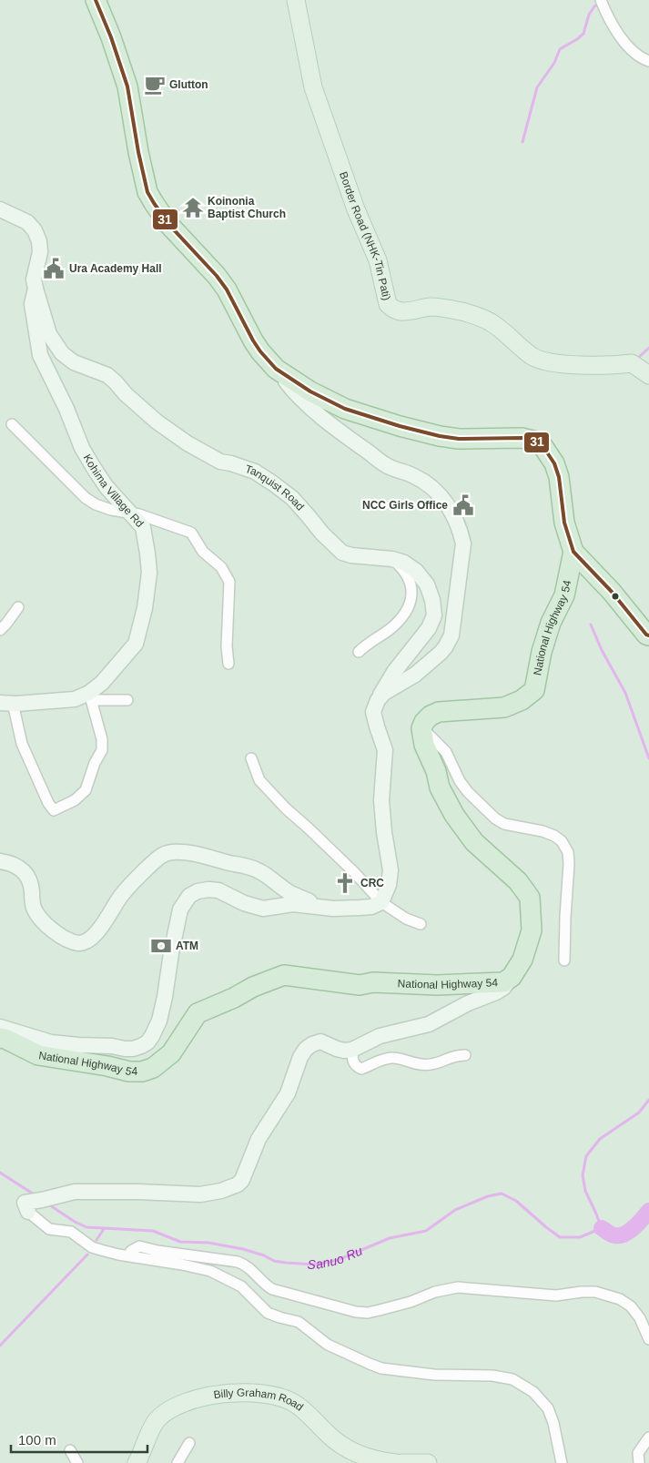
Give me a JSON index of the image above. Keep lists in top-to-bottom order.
{
  "streets": {
    "highway": ["National Highway 54"],
    "main road": ["Border Road (NHK-Tin Pati)", "Billy Graham Road"],
    "street": ["Tanquist Road", "Kohima Village Rd"]
  },
  "crossings": [
    ["Tanquist Road", "Kohima Village Rd"]
  ],
  "water": ["Sanuo Ru"],
  "places": {
    "cafe": ["Glutton"],
    "temple": ["Koinonia Baptist Church"],
    "public building": ["Ura Academy Hall", "NCC Girls Office"],
    "church": ["CRC"],
    "bank": ["ATM"]
  },
  "lines": ["transit line 31"],
  "scale_bar": "100 m"
}
